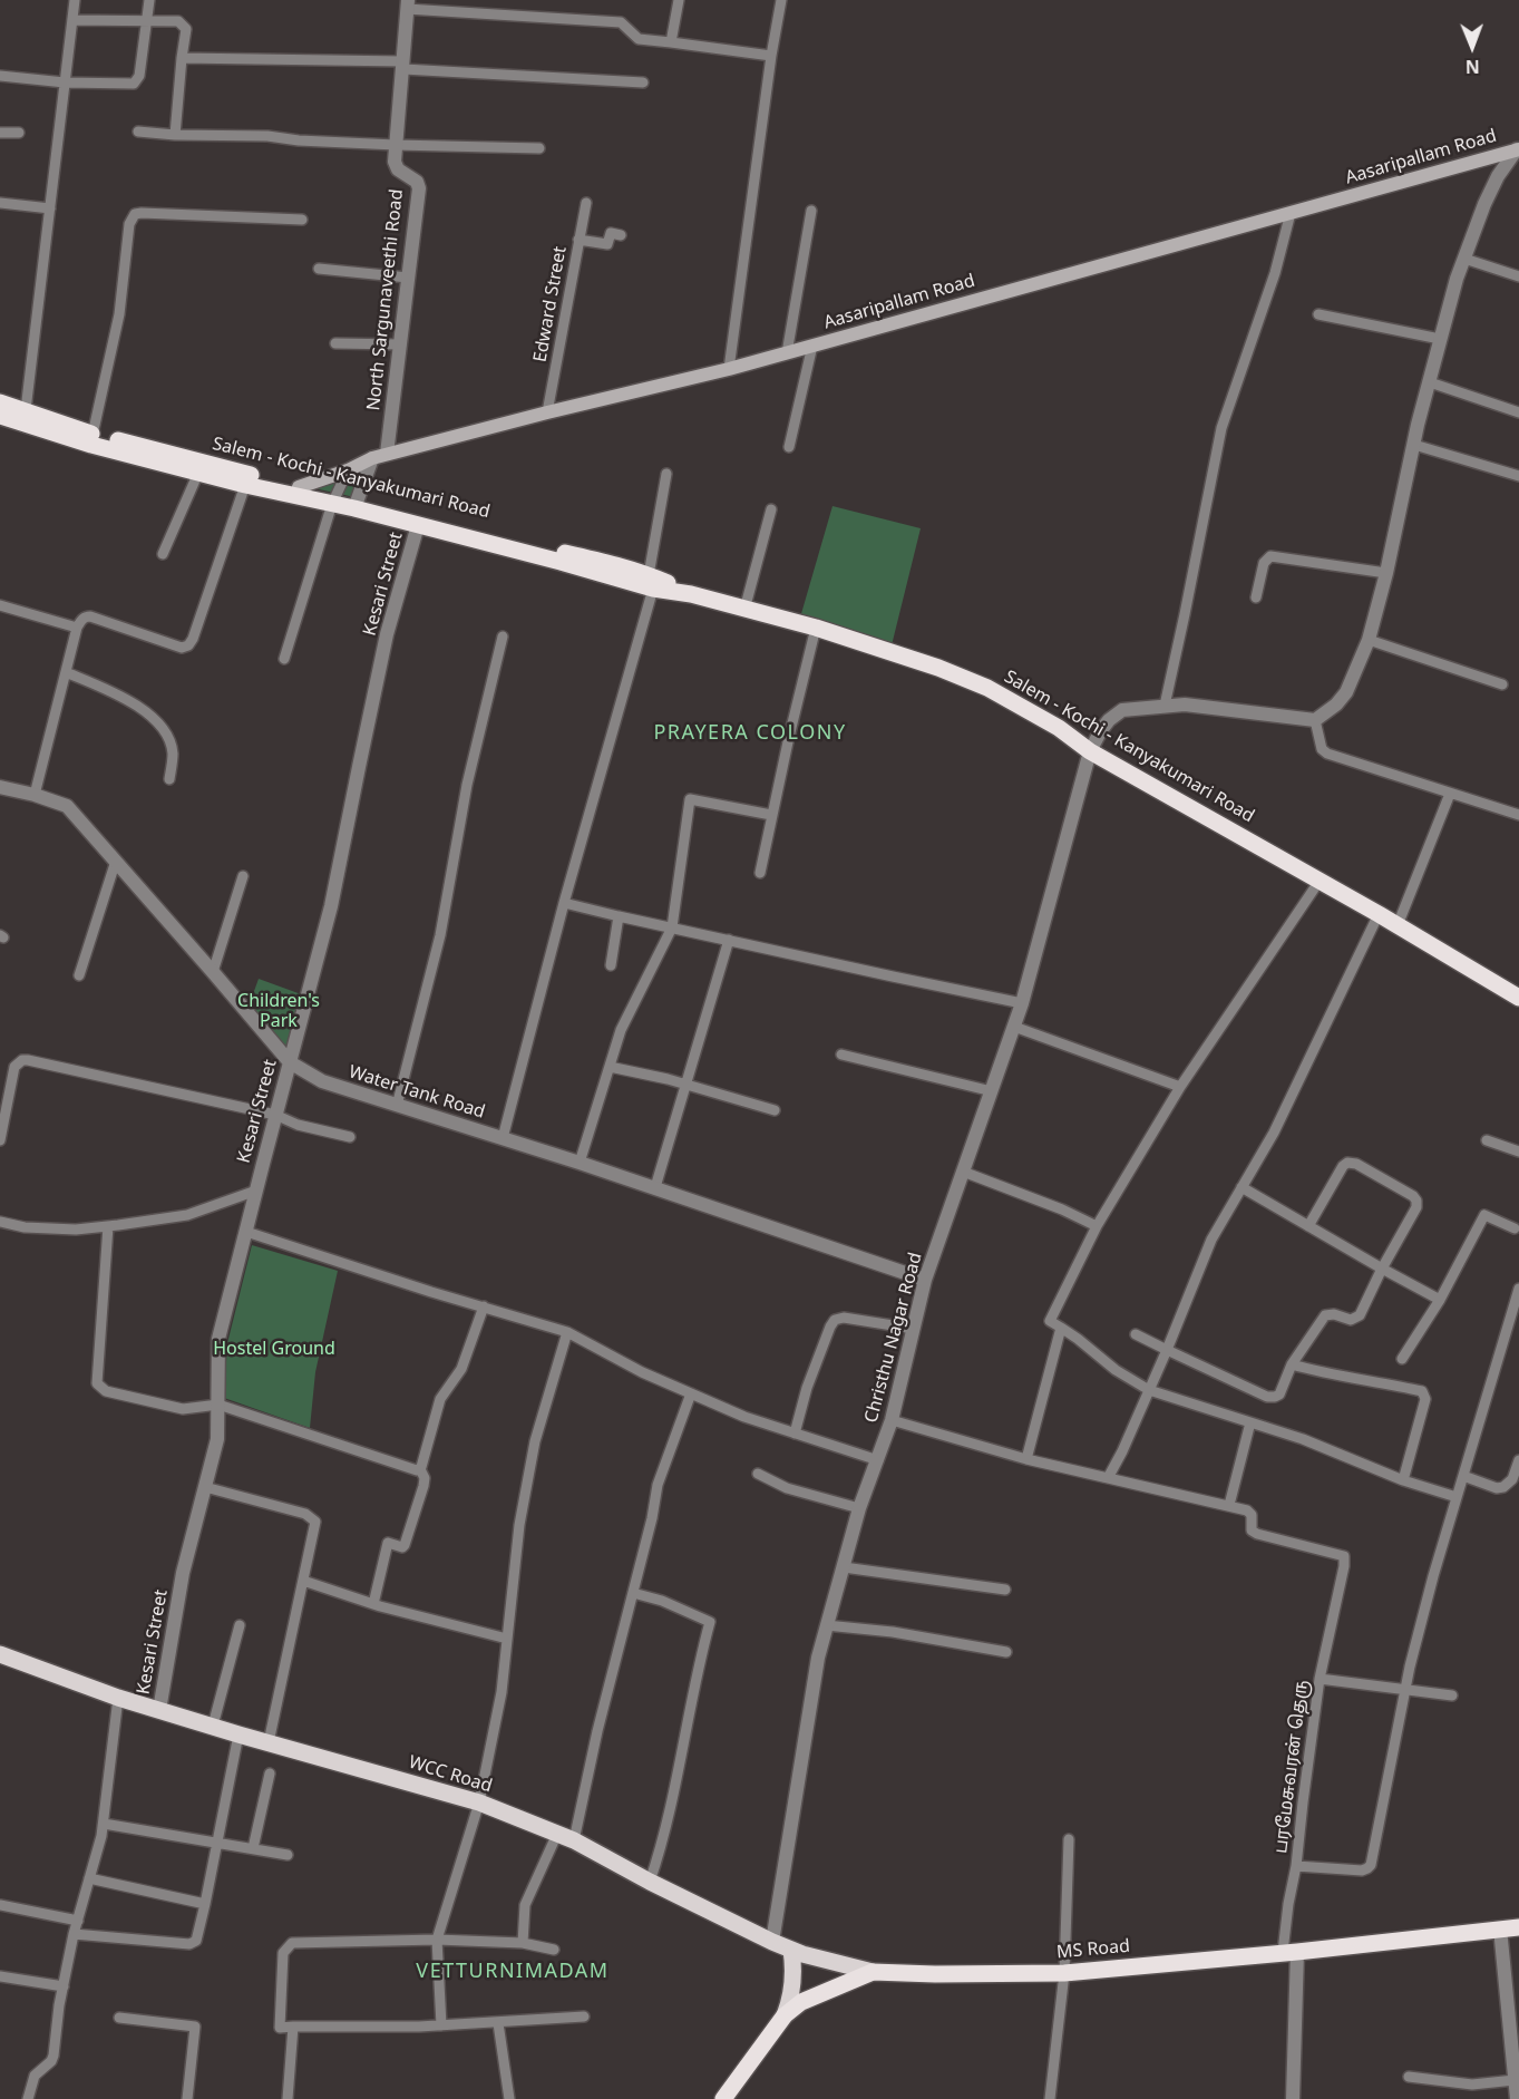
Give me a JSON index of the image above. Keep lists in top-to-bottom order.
{
  "streets": {
    "highway": ["Salem - Kochi - Kanyakumari Road", "MS Road"],
    "main road": ["Aasaripallam Road", "WCC Road"],
    "street": [
      "North Sargunaveethi Road",
      "Edward Street",
      "Kesari Street",
      "Water Tank Road",
      "Christhu Nagar Road",
      "பரமேசுவரன் தெரு"
    ]
  },
  "crossings": [
    ["Aasaripallam Road", "North Sargunaveethi Road"],
    ["Aasaripallam Road", "Edward Street"],
    ["Aasaripallam Road", "Salem - Kochi - Kanyakumari Road"],
    ["Salem - Kochi - Kanyakumari Road", "Kesari Street"],
    ["Salem - Kochi - Kanyakumari Road", "Christhu Nagar Road"],
    ["Kesari Street", "Water Tank Road"],
    ["Kesari Street", "WCC Road"],
    ["Water Tank Road", "Christhu Nagar Road"],
    ["Christhu Nagar Road", "WCC Road"],
    ["பரமேசுவரன் தெரு", "MS Road"],
    ["WCC Road", "MS Road"]
  ],
  "districts": ["PRAYERA COLONY", "VETTURNIMADAM"],
  "parks": ["Children's Park", "Hostel Ground"],
  "north": "bottom"
}
